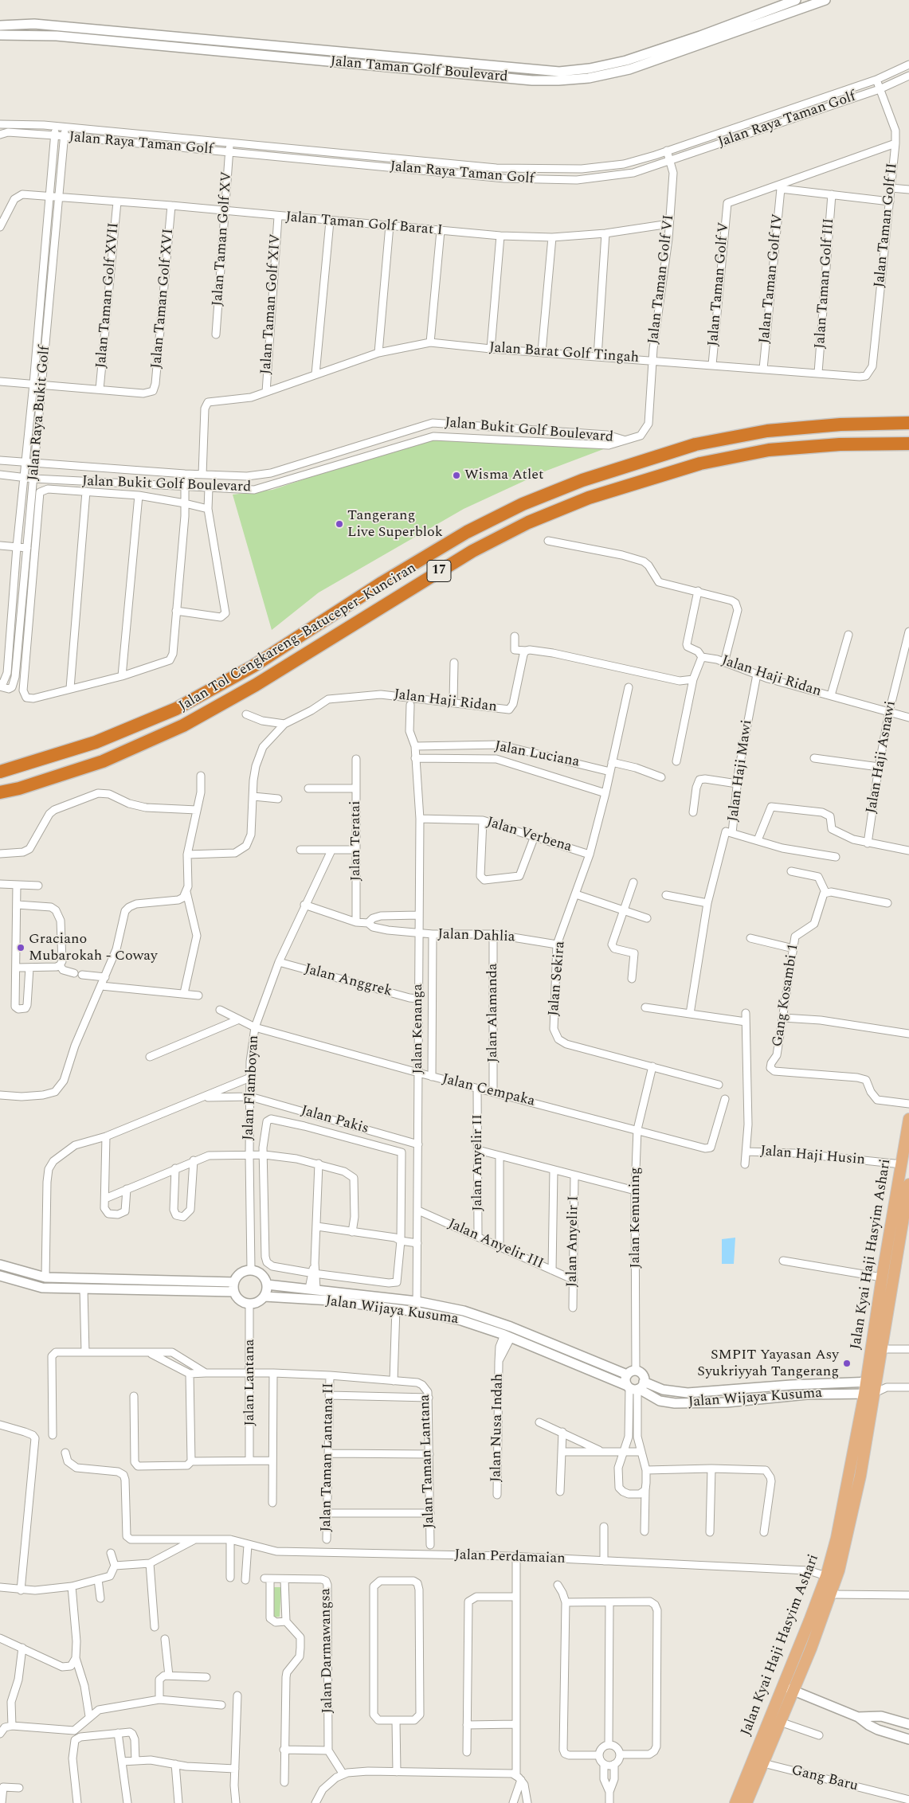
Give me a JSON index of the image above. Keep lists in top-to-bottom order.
{
  "streets": {
    "highway": ["17", "Jalan Tol Cengkareng–Batuceper–Kunciran"],
    "main road": ["Jalan Kyai Haji Hasyim Ashari"],
    "street": [
      "Jalan Taman Golf Boulevard",
      "Jalan Raya Taman Golf",
      "Jalan Taman Golf Barat I",
      "Jalan Taman Golf II",
      "Jalan Taman Golf XV",
      "Jalan Taman Golf IV",
      "Jalan Taman Golf VI",
      "Jalan Taman Golf III",
      "Jalan Taman Golf V",
      "Jalan Taman Golf XVII",
      "Jalan Taman Golf XVI",
      "Jalan Taman Golf XIV",
      "Jalan Barat Golf Tingah",
      "Jalan Raya Bukit Golf",
      "Jalan Bukit Golf Boulevard",
      "Jalan Haji Ridan",
      "Jalan Luciana",
      "Jalan Haji Asnawi",
      "Jalan Haji Mawi",
      "Jalan Verbena",
      "Jalan Teratai",
      "Jalan Dahlia",
      "Jalan Sekira",
      "Jalan Anggrek",
      "Gang Kosambi 1",
      "Jalan Alamanda",
      "Jalan Kenanga",
      "Jalan Flamboyan",
      "Jalan Cempaka",
      "Jalan Pakis",
      "Jalan Haji Husin",
      "Jalan Anyelir II",
      "Jalan Kemuning",
      "Jalan Anyelir I",
      "Jalan Anyelir III",
      "Jalan Wijaya Kusuma",
      "Jalan Lantana",
      "Jalan Nusa Indah",
      "Jalan Taman Lantana II",
      "Jalan Taman Lantana",
      "Jalan Perdamaian",
      "Jalan Darmawangsa",
      "Gang Baru"
    ]
  },
  "crossings": [
    ["Jalan Raya Taman Golf", "Jalan Taman Golf II"],
    ["Jalan Raya Taman Golf", "Jalan Taman Golf XV"],
    ["Jalan Raya Taman Golf", "Jalan Taman Golf VI"],
    ["Jalan Raya Taman Golf", "Jalan Raya Bukit Golf"],
    ["Jalan Taman Golf Barat I", "Jalan Taman Golf XV"],
    ["Jalan Taman Golf Barat I", "Jalan Taman Golf VI"],
    ["Jalan Taman Golf Barat I", "Jalan Taman Golf XVII"],
    ["Jalan Taman Golf Barat I", "Jalan Taman Golf XVI"],
    ["Jalan Taman Golf Barat I", "Jalan Taman Golf XIV"],
    ["Jalan Taman Golf Barat I", "Jalan Raya Bukit Golf"],
    ["Jalan Taman Golf II", "Jalan Barat Golf Tingah"],
    ["Jalan Taman Golf IV", "Jalan Taman Golf V"],
    ["Jalan Taman Golf IV", "Jalan Barat Golf Tingah"],
    ["Jalan Taman Golf VI", "Jalan Barat Golf Tingah"],
    ["Jalan Taman Golf VI", "Jalan Bukit Golf Boulevard"],
    ["Jalan Taman Golf III", "Jalan Barat Golf Tingah"],
    ["Jalan Taman Golf V", "Jalan Barat Golf Tingah"],
    ["Jalan Taman Golf XVII", "Jalan Taman Golf XVI"],
    ["Jalan Taman Golf XIV", "Jalan Barat Golf Tingah"],
    ["Jalan Barat Golf Tingah", "Jalan Bukit Golf Boulevard"],
    ["Jalan Raya Bukit Golf", "Jalan Bukit Golf Boulevard"],
    ["Jalan Haji Ridan", "Jalan Haji Asnawi"],
    ["Jalan Haji Ridan", "Jalan Haji Mawi"],
    ["Jalan Luciana", "Jalan Sekira"],
    ["Jalan Luciana", "Jalan Kenanga"],
    ["Jalan Verbena", "Jalan Sekira"],
    ["Jalan Verbena", "Jalan Kenanga"],
    ["Jalan Dahlia", "Jalan Sekira"],
    ["Jalan Dahlia", "Jalan Alamanda"],
    ["Jalan Dahlia", "Jalan Kenanga"],
    ["Jalan Sekira", "Jalan Kemuning"],
    ["Jalan Anggrek", "Jalan Kenanga"],
    ["Jalan Anggrek", "Jalan Flamboyan"],
    ["Jalan Alamanda", "Jalan Cempaka"],
    ["Jalan Kenanga", "Jalan Cempaka"],
    ["Jalan Kenanga", "Jalan Pakis"],
    ["Jalan Kenanga", "Jalan Anyelir III"],
    ["Jalan Kenanga", "Jalan Wijaya Kusuma"],
    ["Jalan Flamboyan", "Jalan Cempaka"],
    ["Jalan Flamboyan", "Jalan Pakis"],
    ["Jalan Flamboyan", "Jalan Wijaya Kusuma"],
    ["Jalan Flamboyan", "Jalan Lantana"],
    ["Jalan Cempaka", "Jalan Anyelir II"],
    ["Jalan Cempaka", "Jalan Kemuning"],
    ["Jalan Haji Husin", "Jalan Kyai Haji Hasyim Ashari"],
    ["Jalan Anyelir II", "Jalan Anyelir III"],
    ["Jalan Anyelir I", "Jalan Anyelir III"],
    ["Jalan Kyai Haji Hasyim Ashari", "Jalan Wijaya Kusuma"],
    ["Jalan Kyai Haji Hasyim Ashari", "Jalan Perdamaian"],
    ["Jalan Kyai Haji Hasyim Ashari", "Gang Baru"],
    ["Jalan Wijaya Kusuma", "Jalan Lantana"],
    ["Jalan Wijaya Kusuma", "Jalan Nusa Indah"],
    ["Jalan Lantana", "Jalan Taman Lantana"],
    ["Jalan Taman Lantana II", "Jalan Taman Lantana"]
  ],
  "places": [
    "Wisma Atlet",
    "Tangerang Live Superblok",
    "Graciano Mubarokah - Coway",
    "SMPIT Yayasan Asy Syukriyyah Tangerang"
  ]
}
